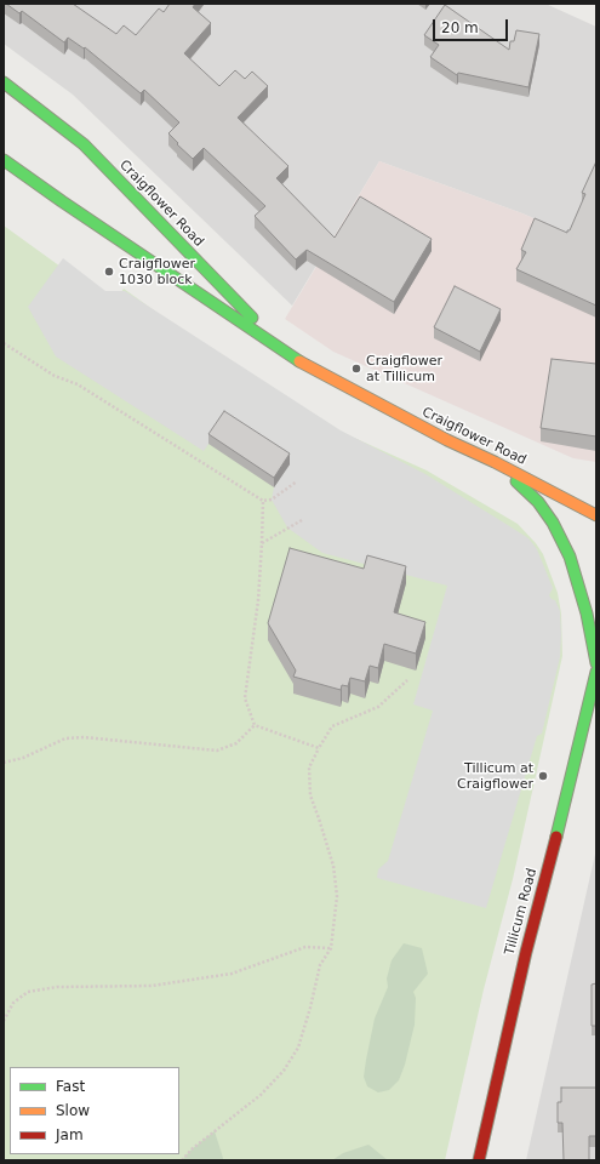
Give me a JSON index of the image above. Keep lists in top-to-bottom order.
{
  "streets": {
    "main road": ["Craigflower Road", "Tillicum Road"]
  },
  "places": ["Craigflower 1030 block", "Craigflower at Tillicum", "Tillicum at Craigflower"],
  "legend": ["Fast", "Slow", "Jam"],
  "scale_bar": "20 m"
}
